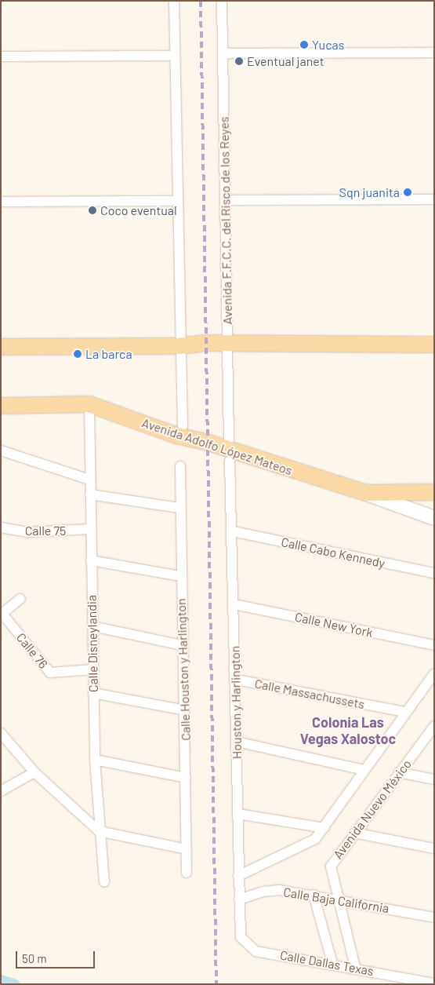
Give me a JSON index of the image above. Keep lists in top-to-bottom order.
{
  "streets": {
    "main road": ["Avenida Adolfo López Mateos"],
    "street": [
      "Avenida F.F.C.C. del Risco de los Reyes",
      "Calle 75",
      "Calle Cabo Kennedy",
      "Calle New York",
      "Calle Disneylandia",
      "Calle 76",
      "Calle Houston y Harlington",
      "Calle Massachussets",
      "Houston y Harlington",
      "Avenida Nuevo México",
      "Calle Baja California",
      "Calle Dallas Texas"
    ]
  },
  "crossings": [
    ["Avenida Adolfo López Mateos", "Calle Disneylandia"],
    ["Calle 75", "Calle Disneylandia"],
    ["Calle Cabo Kennedy", "Houston y Harlington"],
    ["Calle New York", "Houston y Harlington"],
    ["Calle Disneylandia", "Calle 76"],
    ["Calle Massachussets", "Houston y Harlington"],
    ["Houston y Harlington", "Calle Baja California"],
    ["Houston y Harlington", "Calle Dallas Texas"],
    ["Avenida Nuevo México", "Calle Baja California"],
    ["Avenida Nuevo México", "Calle Dallas Texas"]
  ],
  "districts": ["Colonia Las Vegas Xalostoc"],
  "places": [
    "Yucas",
    "Eventual janet",
    "Sqn juanita",
    "Coco eventual",
    "La barca"
  ],
  "scale_bar": "50 m"
}
